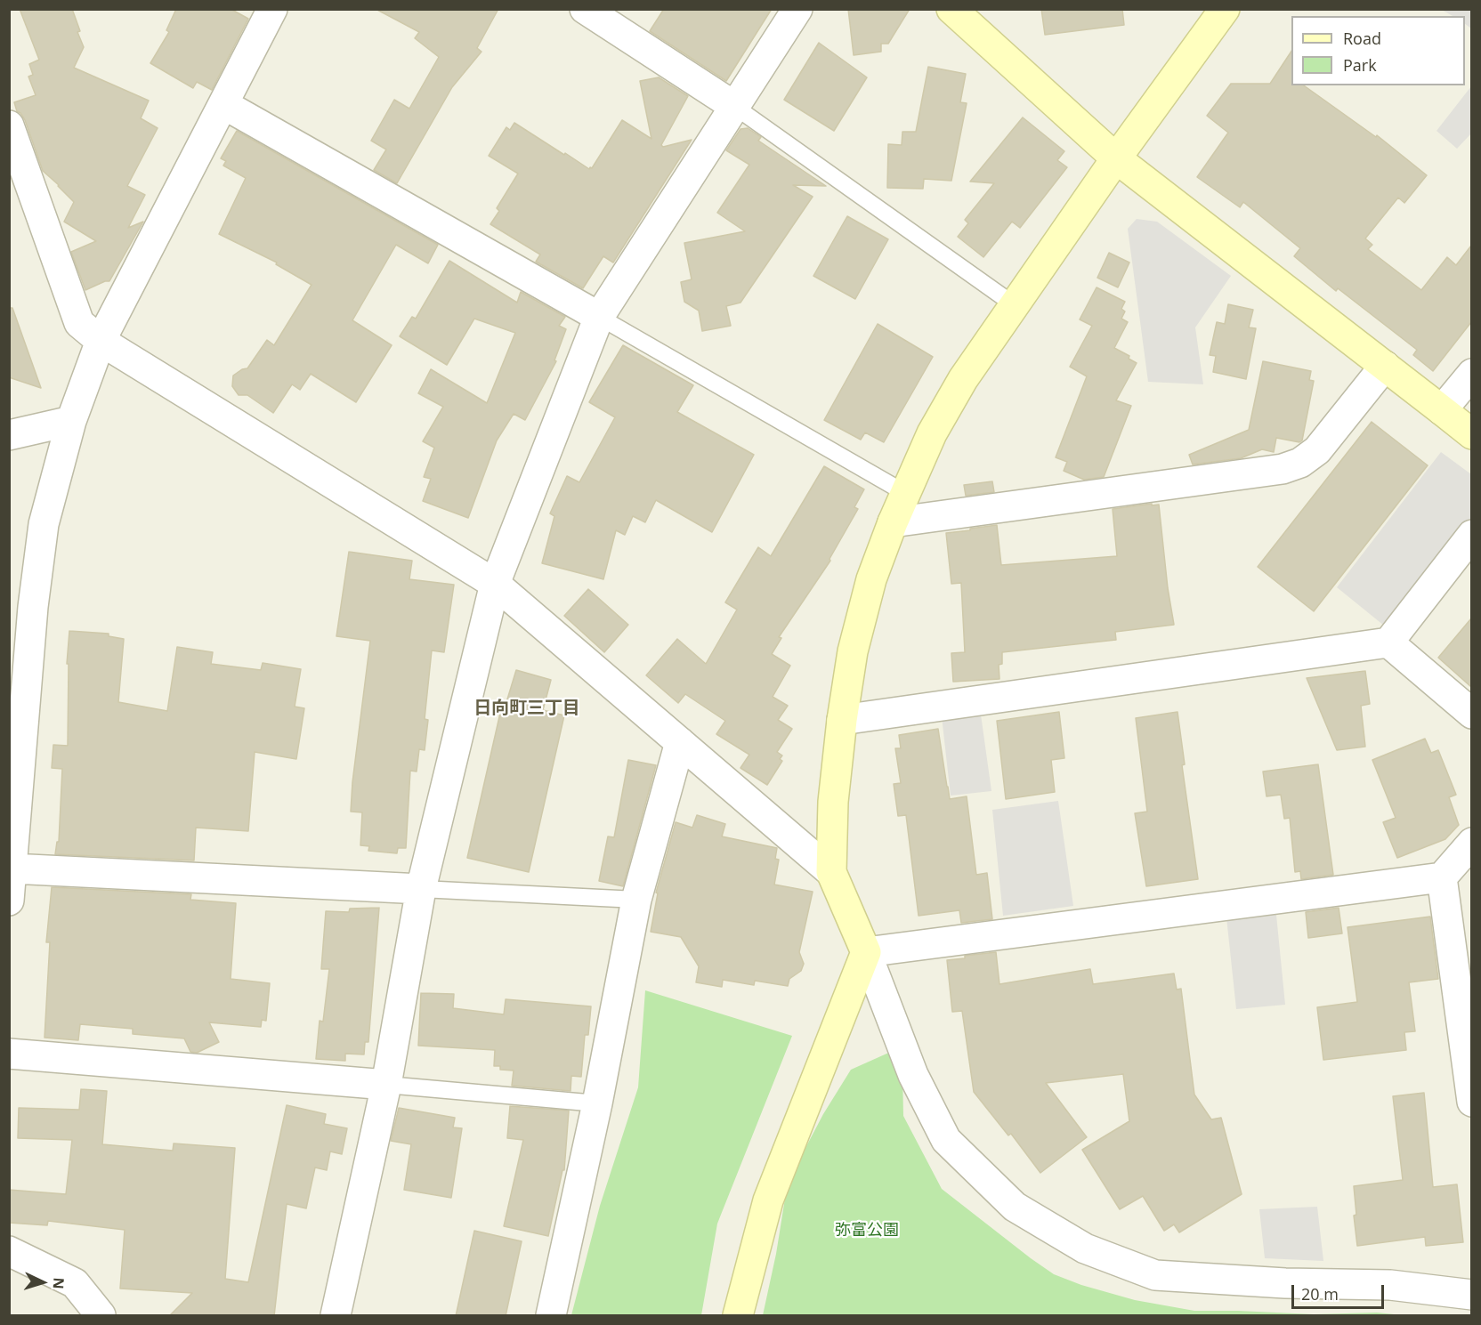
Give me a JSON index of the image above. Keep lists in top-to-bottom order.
{
  "districts": ["日向町三丁目"],
  "parks": ["弥富公園"],
  "legend": ["Road", "Park"],
  "scale_bar": "20 m",
  "north": "right"
}
